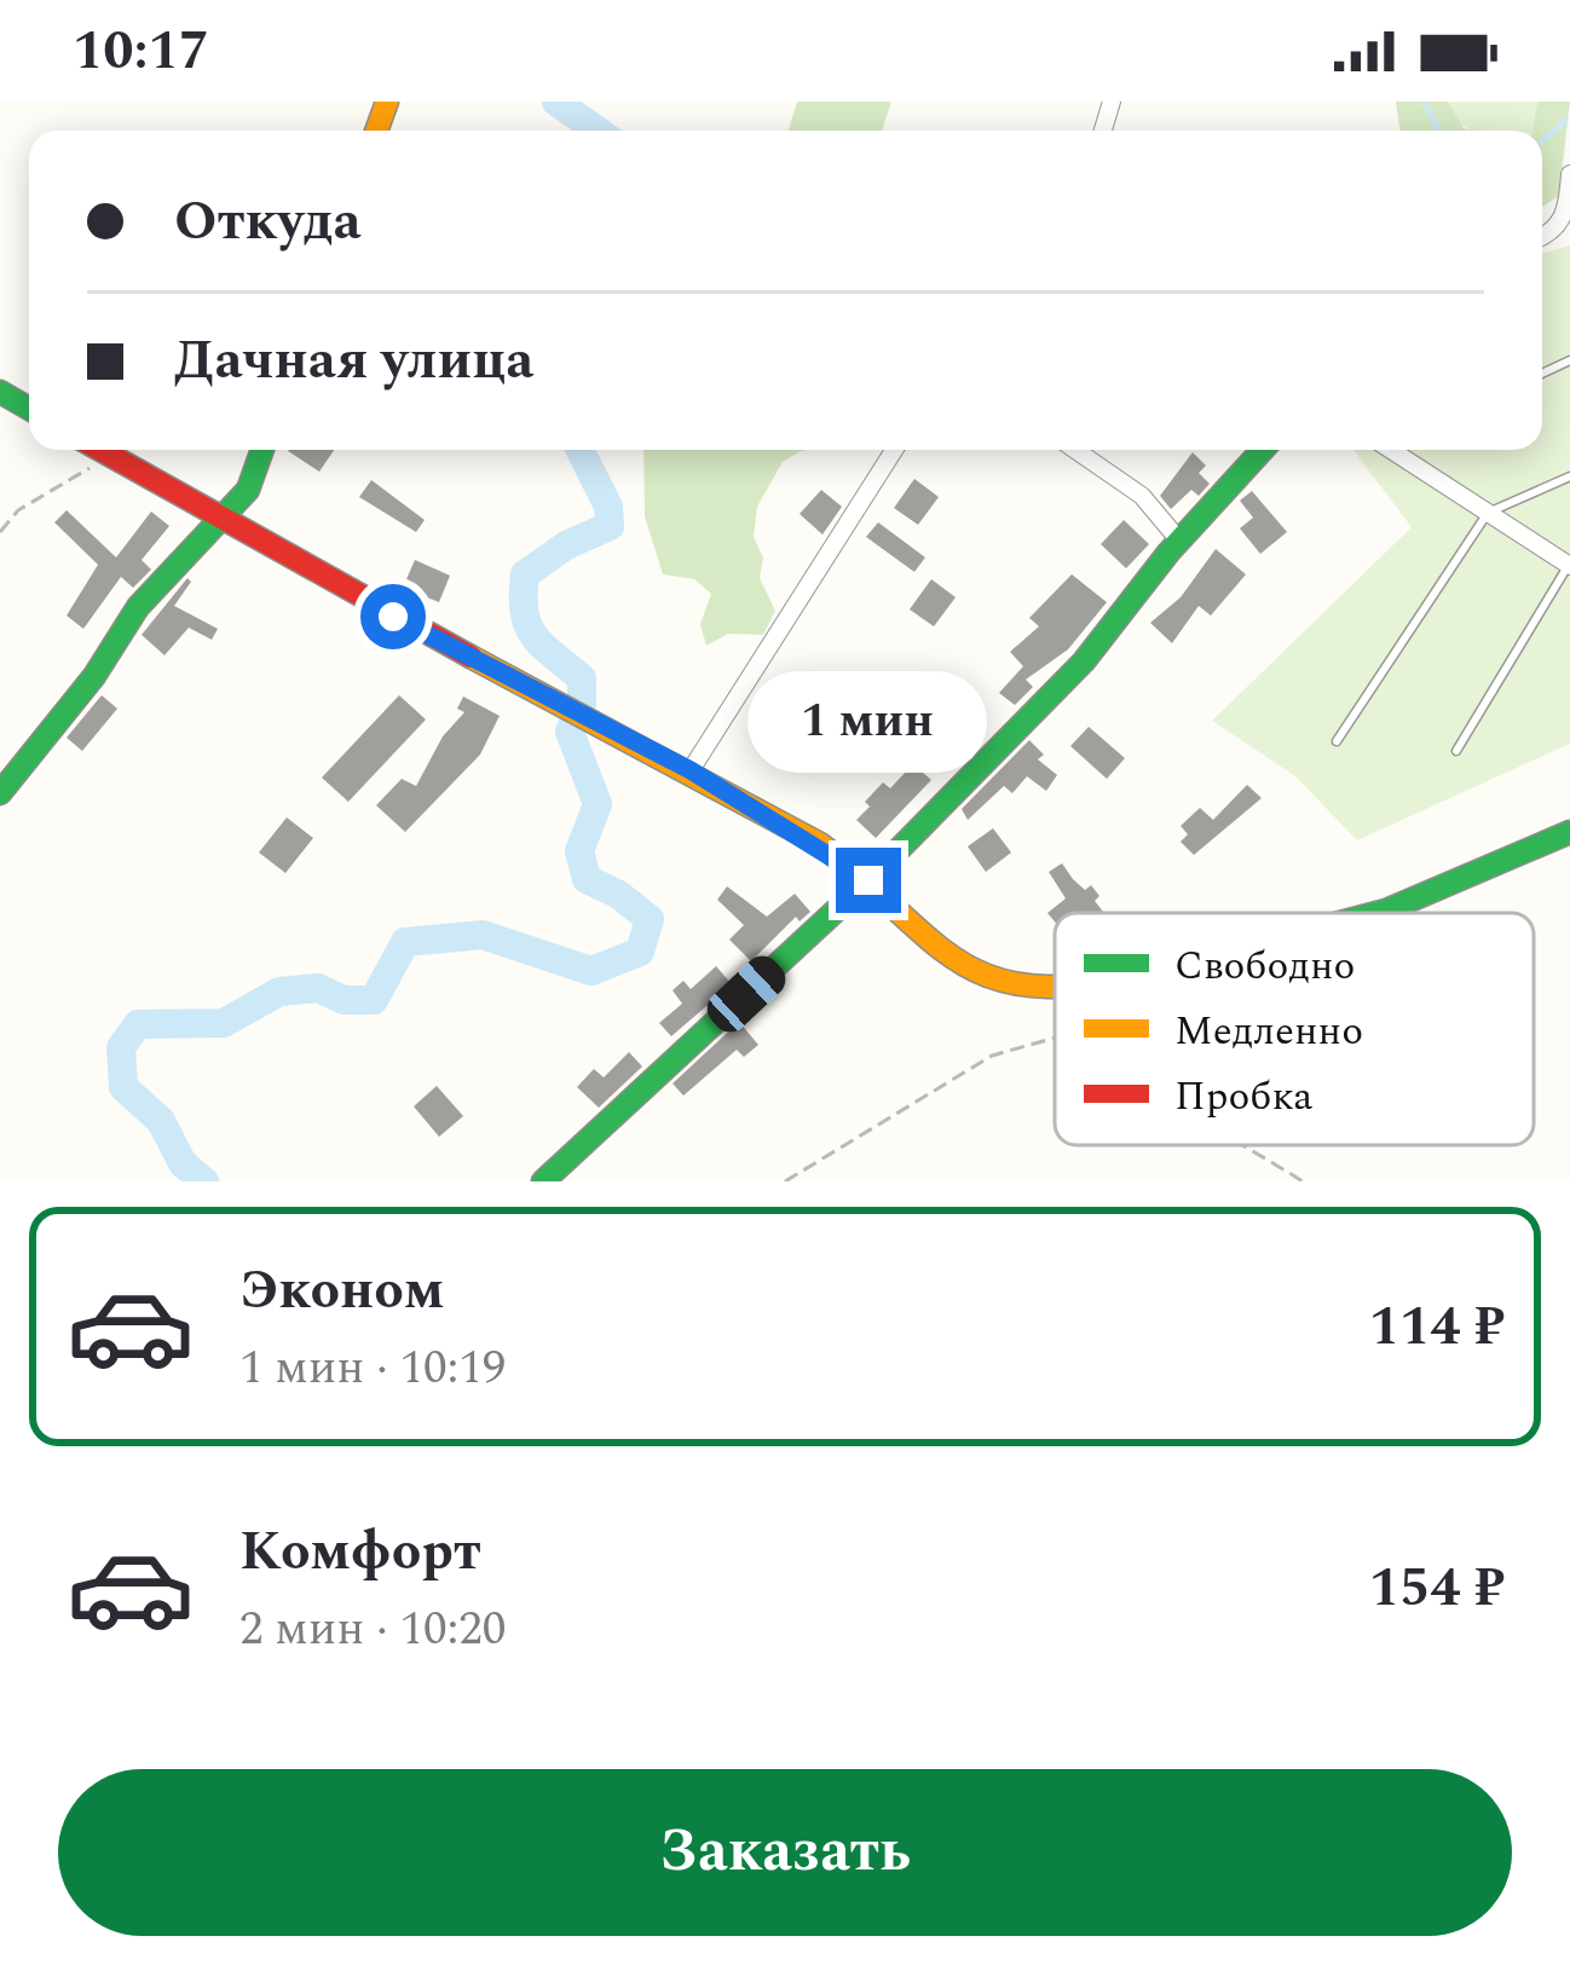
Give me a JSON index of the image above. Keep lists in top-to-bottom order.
{
  "legend": ["Свободно", "Медленно", "Пробка"],
  "page": {
    "status": "10:17",
    "banner": ["Откуда", "Дачная улица"],
    "bubble": "1 мин",
    "list": [
      {
        "name": "Эконом",
        "note": "1 мин · 10:19",
        "value": "114 ₽"
      },
      {
        "name": "Комфорт",
        "note": "2 мин · 10:20",
        "value": "154 ₽"
      }
    ],
    "buttons": "Заказать"
  }
}
